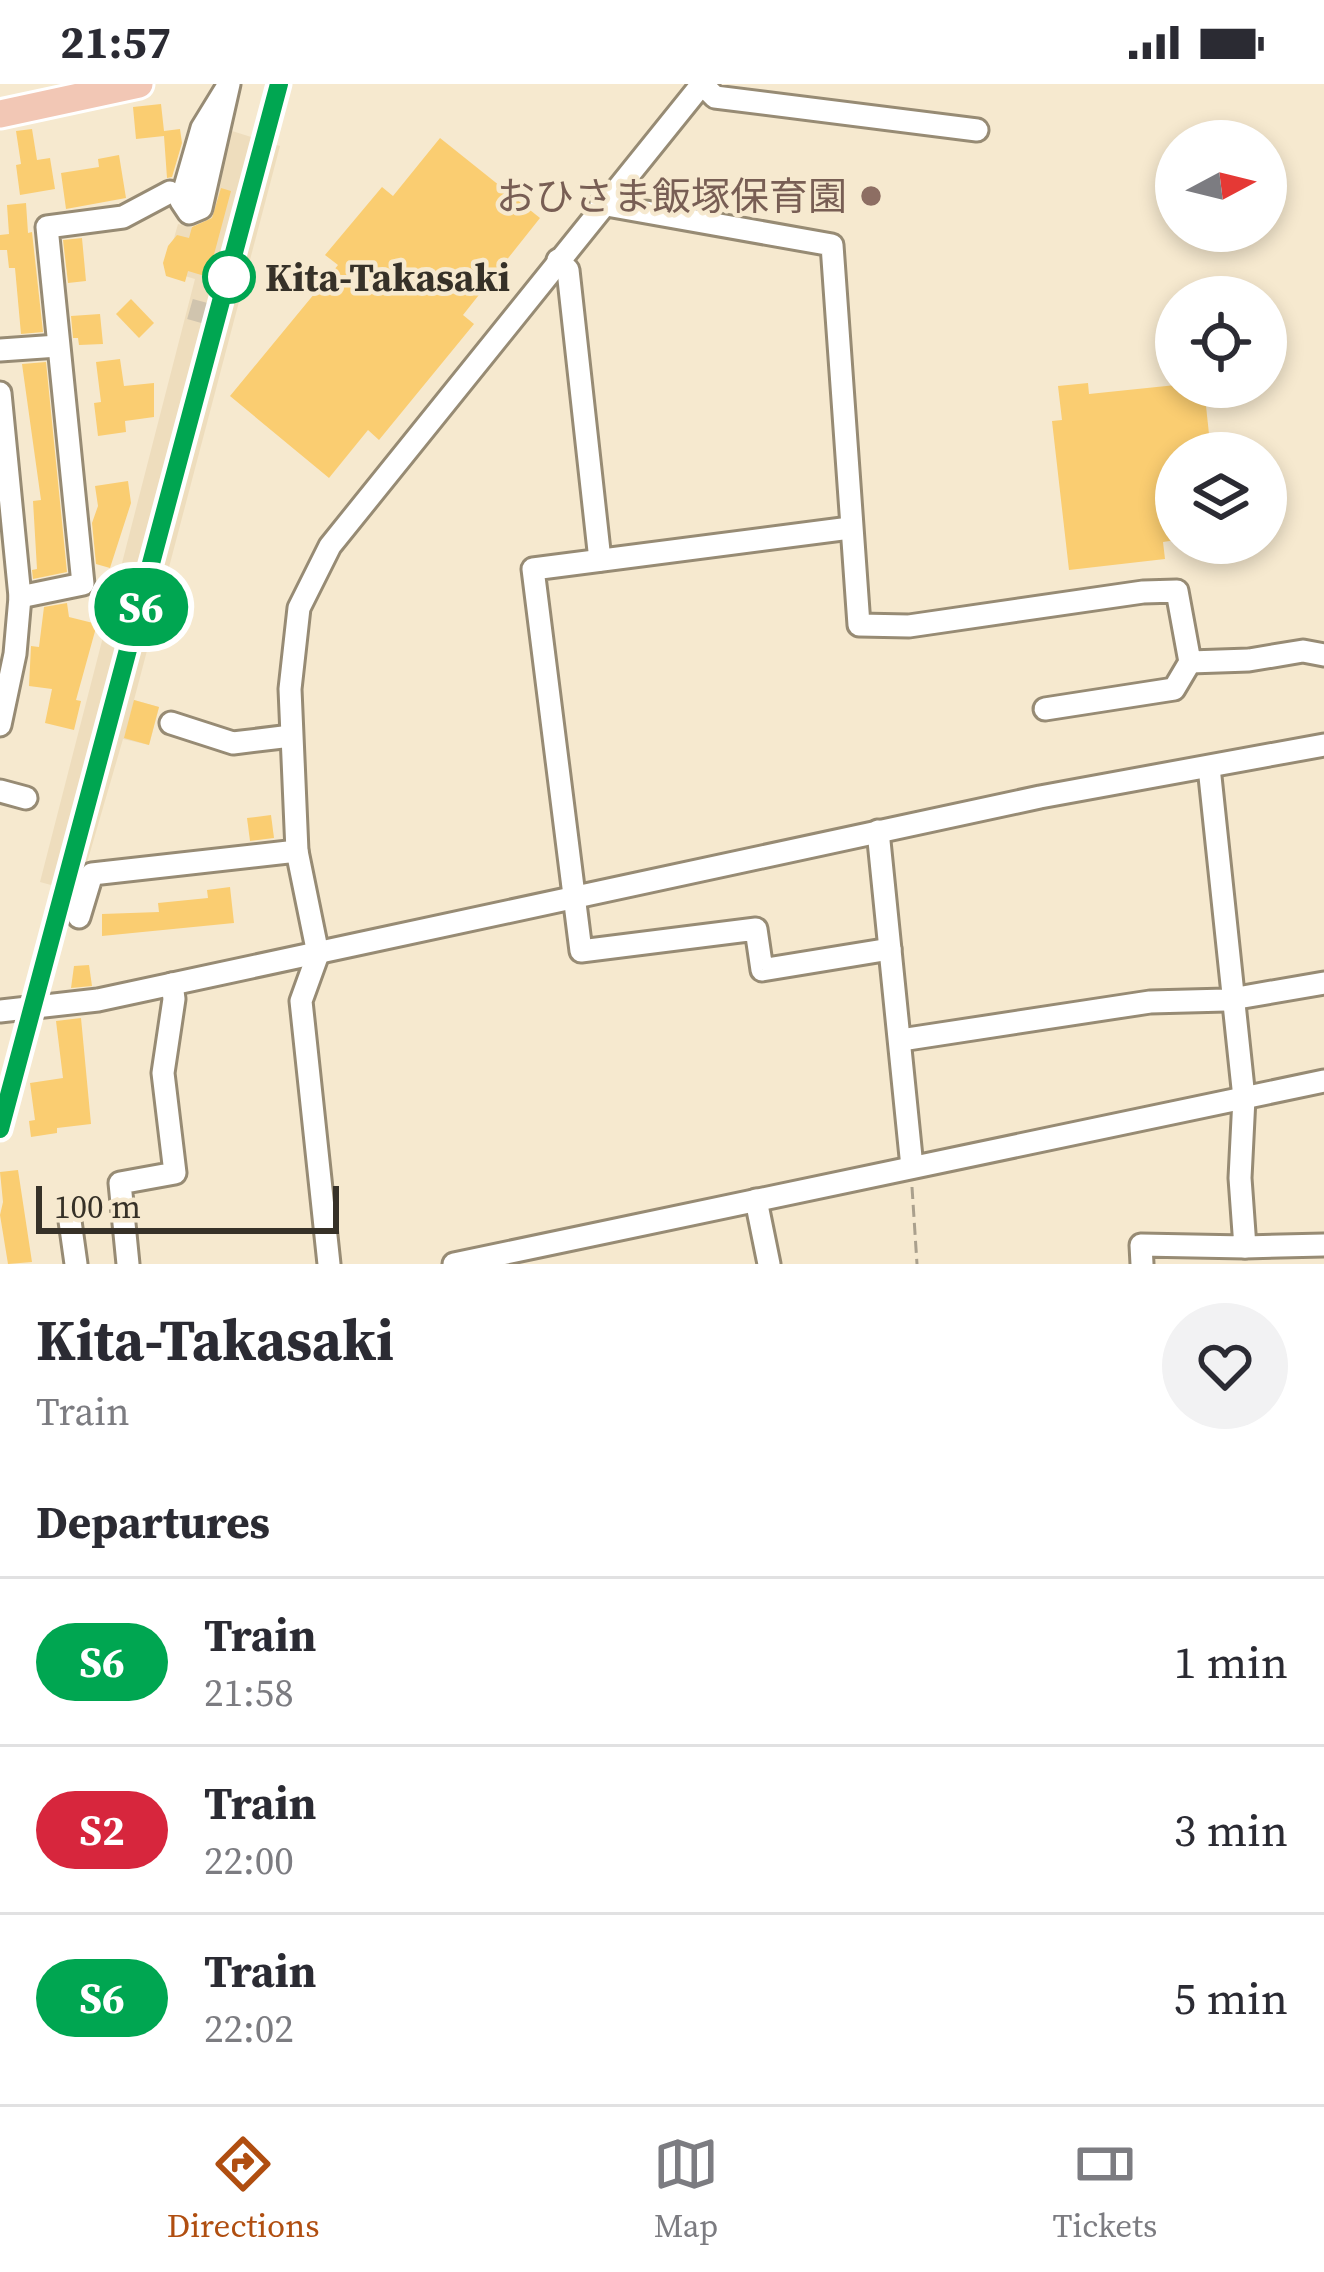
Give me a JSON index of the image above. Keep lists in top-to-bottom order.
{
  "places": ["おひさま飯塚保育園", "Kita-Takasaki"],
  "scale_bar": "100 m",
  "north": "right",
  "page": {
    "status": "21:57",
    "on_map": "S6",
    "scale": "100 m",
    "heading": [
      ["Kita-Takasaki", "Train"],
      "Departures"
    ],
    "list": [
      {
        "mark": "S6",
        "name": "Train",
        "note": "21:58",
        "value": "1 min"
      },
      {
        "mark": "S2",
        "name": "Train",
        "note": "22:00",
        "value": "3 min"
      },
      {
        "mark": "S6",
        "name": "Train",
        "note": "22:02",
        "value": "5 min"
      }
    ],
    "tabs": ["Directions", "Map", "Tickets"]
  }
}
